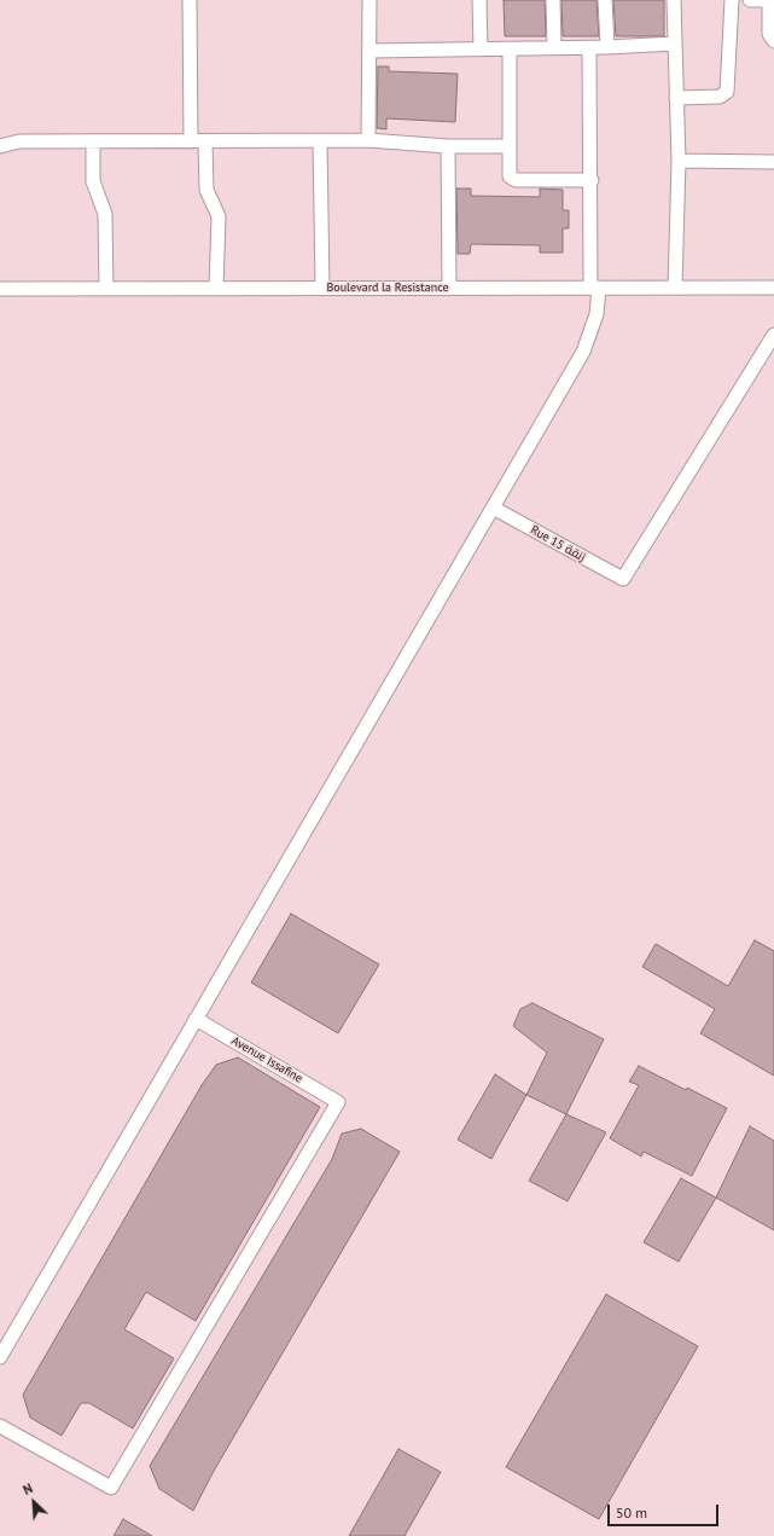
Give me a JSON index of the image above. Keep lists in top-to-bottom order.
{
  "streets": {
    "street": ["Boulevard la Resistance", "Rue 15 زنقة", "Avenue Issafine"]
  },
  "scale_bar": "50 m",
  "north": "top left"
}
